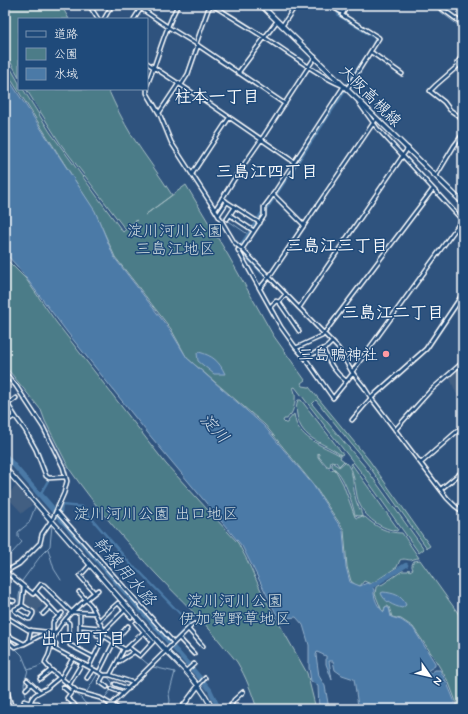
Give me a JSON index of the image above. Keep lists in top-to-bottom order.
{
  "streets": {
    "main road": ["大阪高槻線"]
  },
  "districts": [
    "柱本一丁目",
    "三島江四丁目",
    "三島江三丁目",
    "三島江二丁目",
    "出口四丁目"
  ],
  "water": ["淀川", "幹線用水路"],
  "parks": ["淀川河川公園 三島江地区", "淀川河川公園 出口地区", "淀川河川公園 伊加賀野草地区"],
  "places": ["三島鴨神社"],
  "legend": ["道路", "公園", "水域"],
  "north": "bottom right"
}
